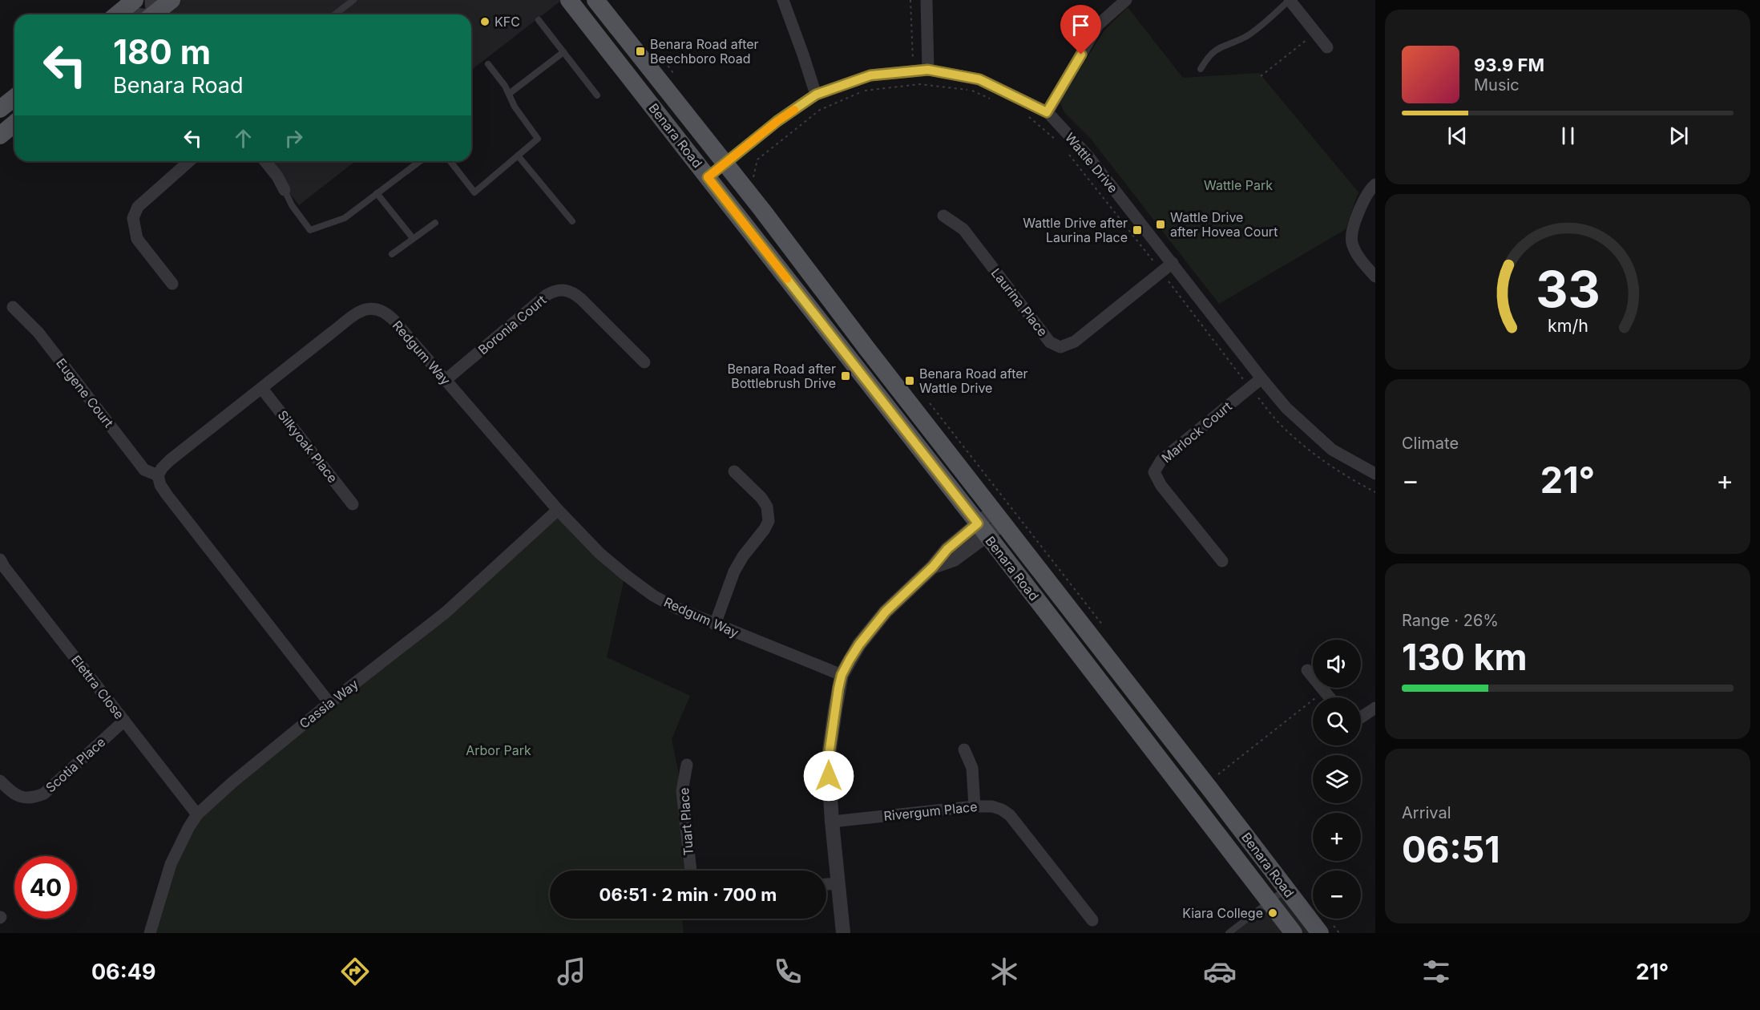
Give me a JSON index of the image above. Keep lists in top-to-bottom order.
{
  "streets": {
    "main road": ["Benara Road"],
    "street": [
      "Wattle Drive",
      "Laurina Place",
      "Boronia Court",
      "Redgum Way",
      "Eugene Court",
      "Marlock Court",
      "Silkyoak Place",
      "Elettra Close",
      "Cassia Way",
      "Scotia Place",
      "Rivergum Place",
      "Tuart Place"
    ]
  },
  "crossings": [
    ["Benara Road", "Wattle Drive"],
    ["Wattle Drive", "Laurina Place"],
    ["Wattle Drive", "Marlock Court"],
    ["Boronia Court", "Redgum Way"],
    ["Redgum Way", "Eugene Court"],
    ["Redgum Way", "Silkyoak Place"],
    ["Redgum Way", "Cassia Way"],
    ["Elettra Close", "Cassia Way"],
    ["Elettra Close", "Scotia Place"]
  ],
  "parks": ["Wattle Park", "Arbor Park"],
  "places": {
    "other": ["KFC", "Kiara College"],
    "transit": [
      "Benara Road after Beechboro Road",
      "Wattle Drive after Hovea Court",
      "Wattle Drive after Laurina Place",
      "Benara Road after Bottlebrush Drive",
      "Benara Road after Wattle Drive"
    ]
  },
  "page": {
    "turn": ["180 m", "Benara Road"],
    "song": ["93.9 FM", "Music"],
    "tile": [
      "Climate",
      ["Range · 26%", "130 km"],
      ["Arrival", "06:51"]
    ],
    "heat": ["−", "21°", "+"],
    "map_buttons": ["+", "−"],
    "limit": "40",
    "trip": "06:51 · 2 min · 700 m",
    "tabs": ["06:49", "21°"],
    "gauge": ["33", "km/h"]
  }
}
